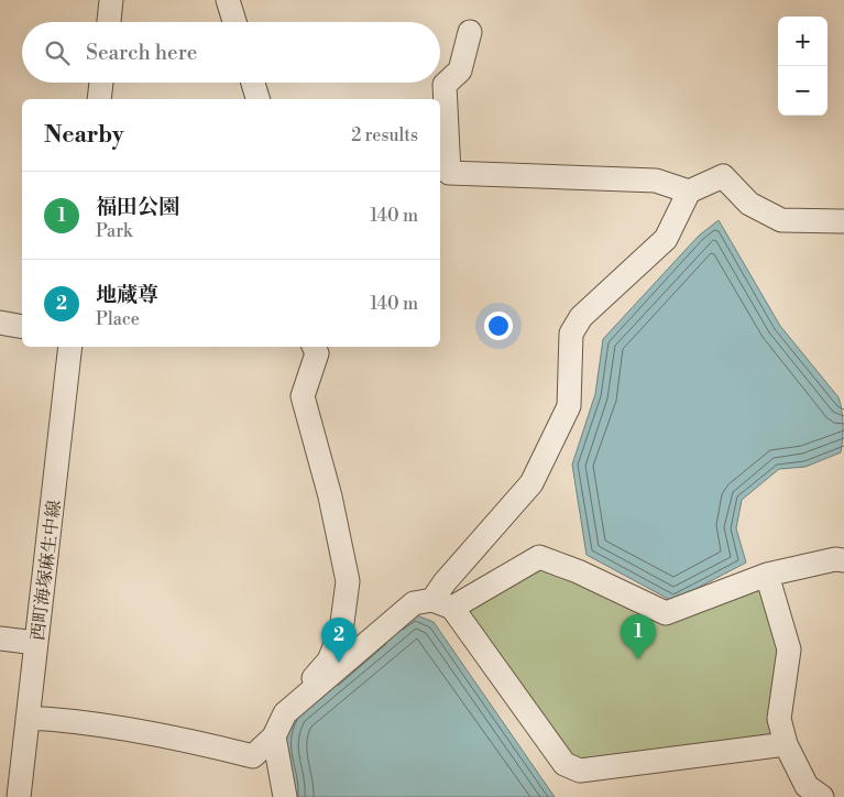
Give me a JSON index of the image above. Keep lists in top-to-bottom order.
{
  "streets": {
    "street": ["西町海塚麻生中線"]
  },
  "page": {
    "map_buttons": ["+", "−"],
    "search": "Search here",
    "heading": ["Nearby", "2 results"],
    "list": [
      {
        "mark": "1",
        "name": "福田公園",
        "note": "Park",
        "value": "140 m"
      },
      {
        "mark": "2",
        "name": "地蔵尊",
        "note": "Place",
        "value": "140 m"
      }
    ],
    "pins": ["1", "2"]
  }
}
